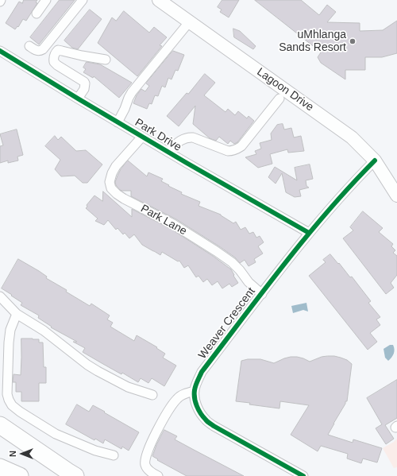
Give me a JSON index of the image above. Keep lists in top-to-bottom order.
{
  "streets": {
    "street": [
      "Lagoon Drive",
      "Park Drive",
      "Park Lane",
      "Weaver Crescent"
    ]
  },
  "crossings": [
    ["Lagoon Drive", "Weaver Crescent"],
    ["Park Drive", "Park Lane"],
    ["Park Drive", "Weaver Crescent"],
    ["Park Lane", "Weaver Crescent"]
  ],
  "places": ["uMhlanga Sands Resort"],
  "north": "left"
}
